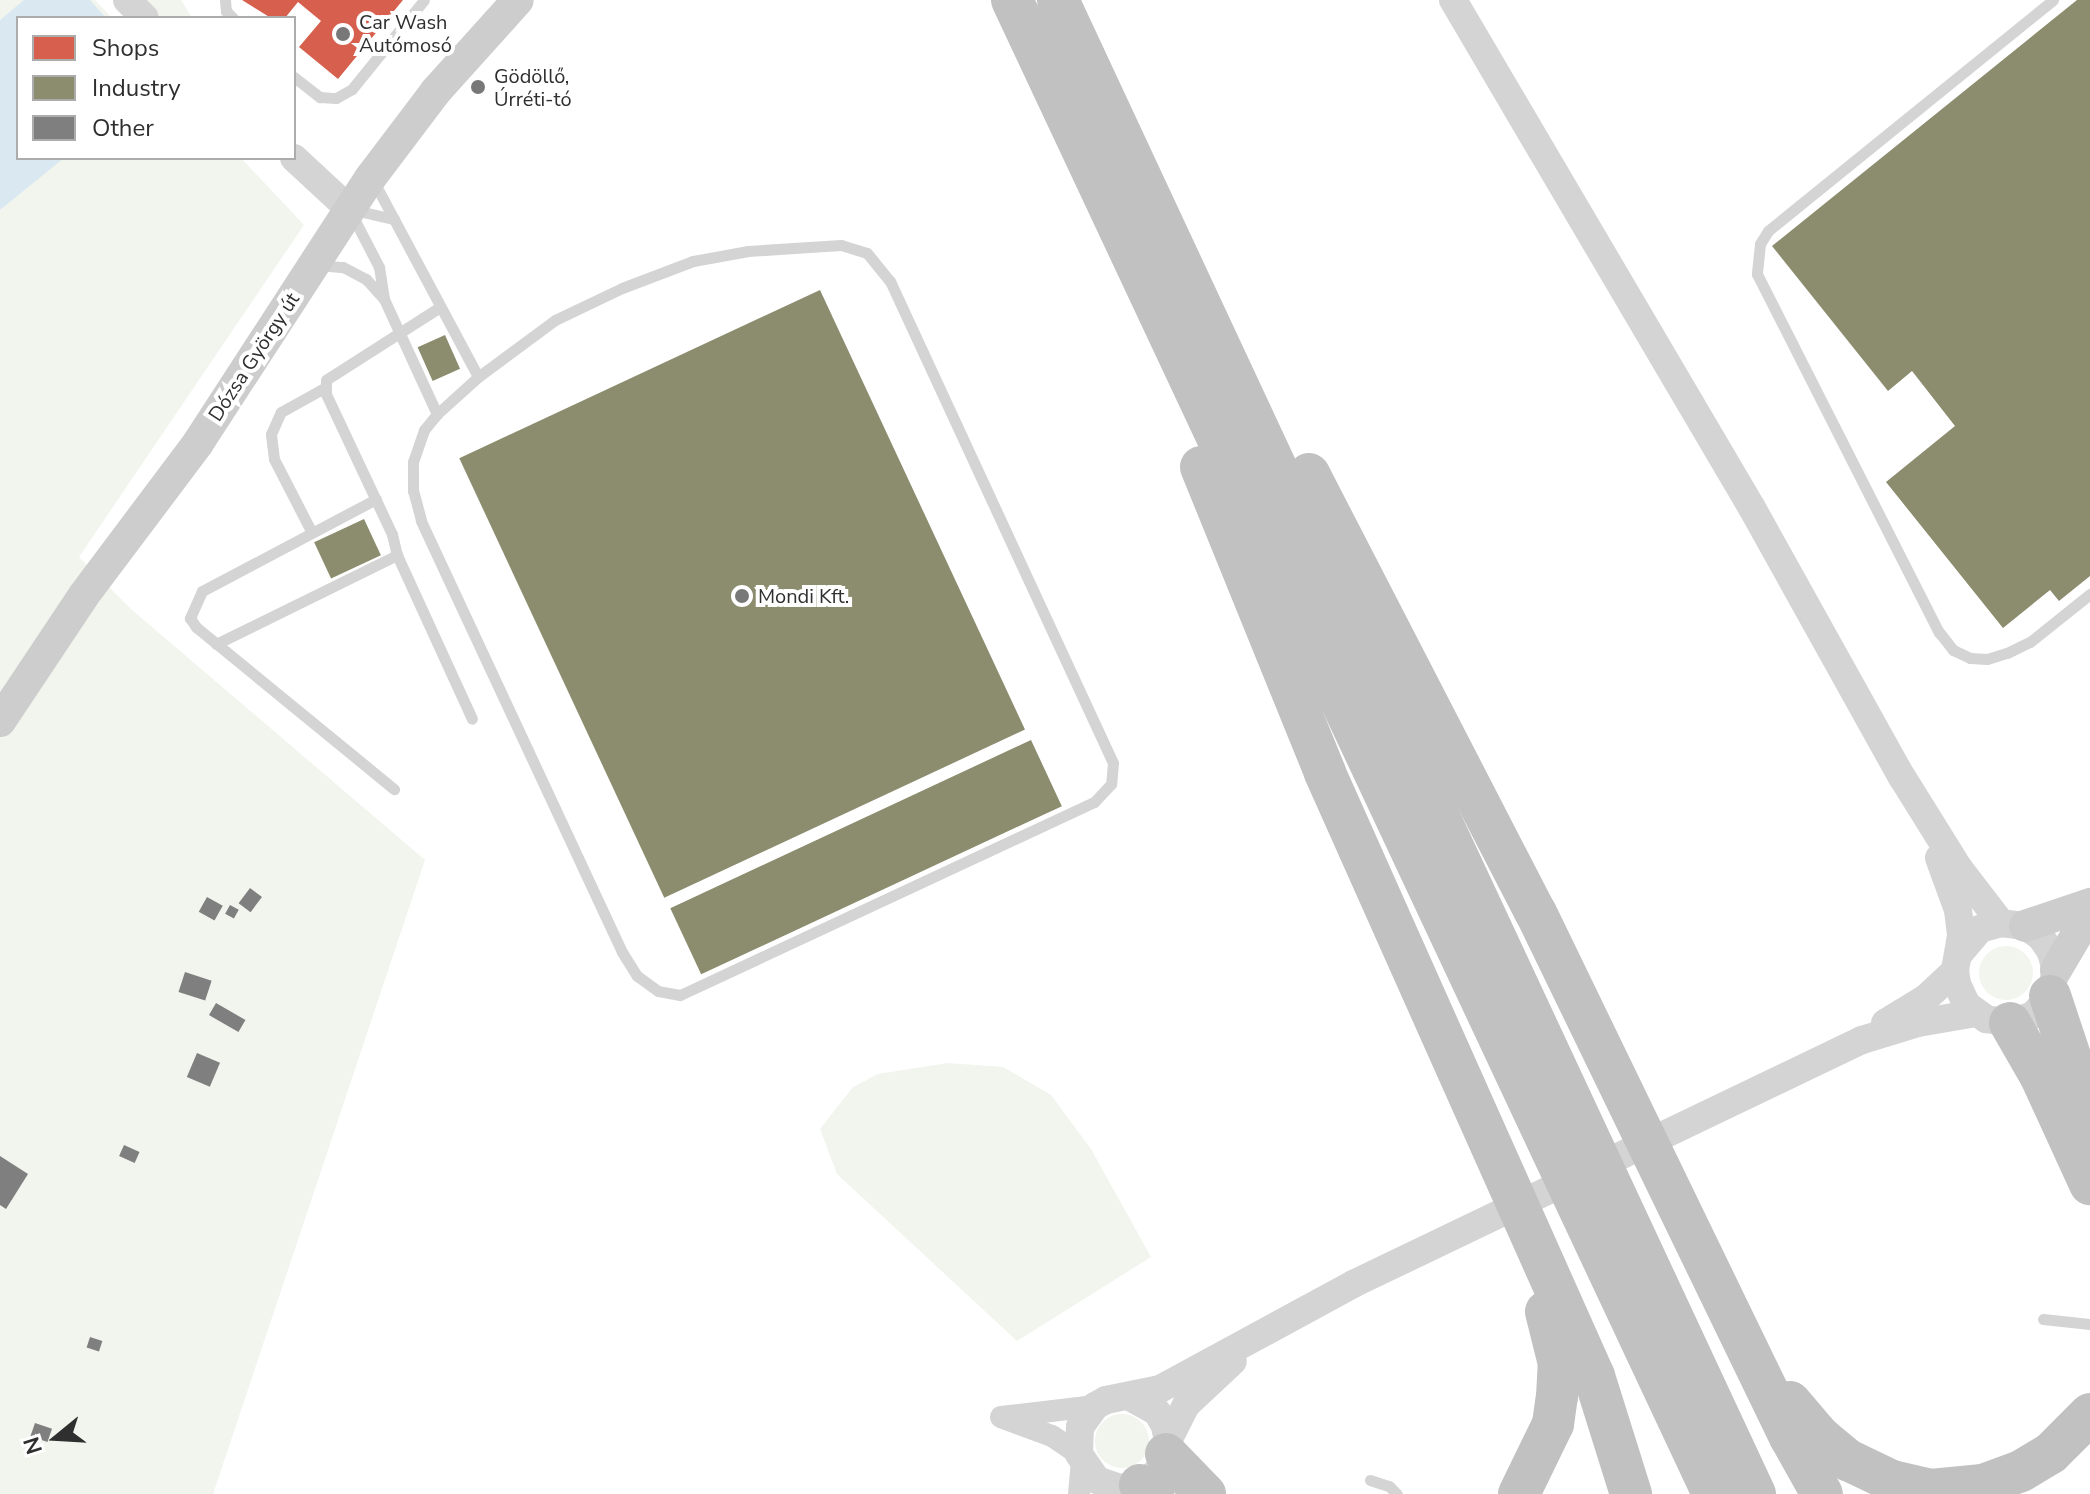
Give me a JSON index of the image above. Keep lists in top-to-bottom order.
{
  "streets": {
    "main road": ["Dózsa György út"]
  },
  "places": ["Car Wash Autómosó", "Gödöllő, Úrréti-tó", "Mondi Kft."],
  "legend": ["Shops", "Industry", "Other"],
  "north": "left"
}
